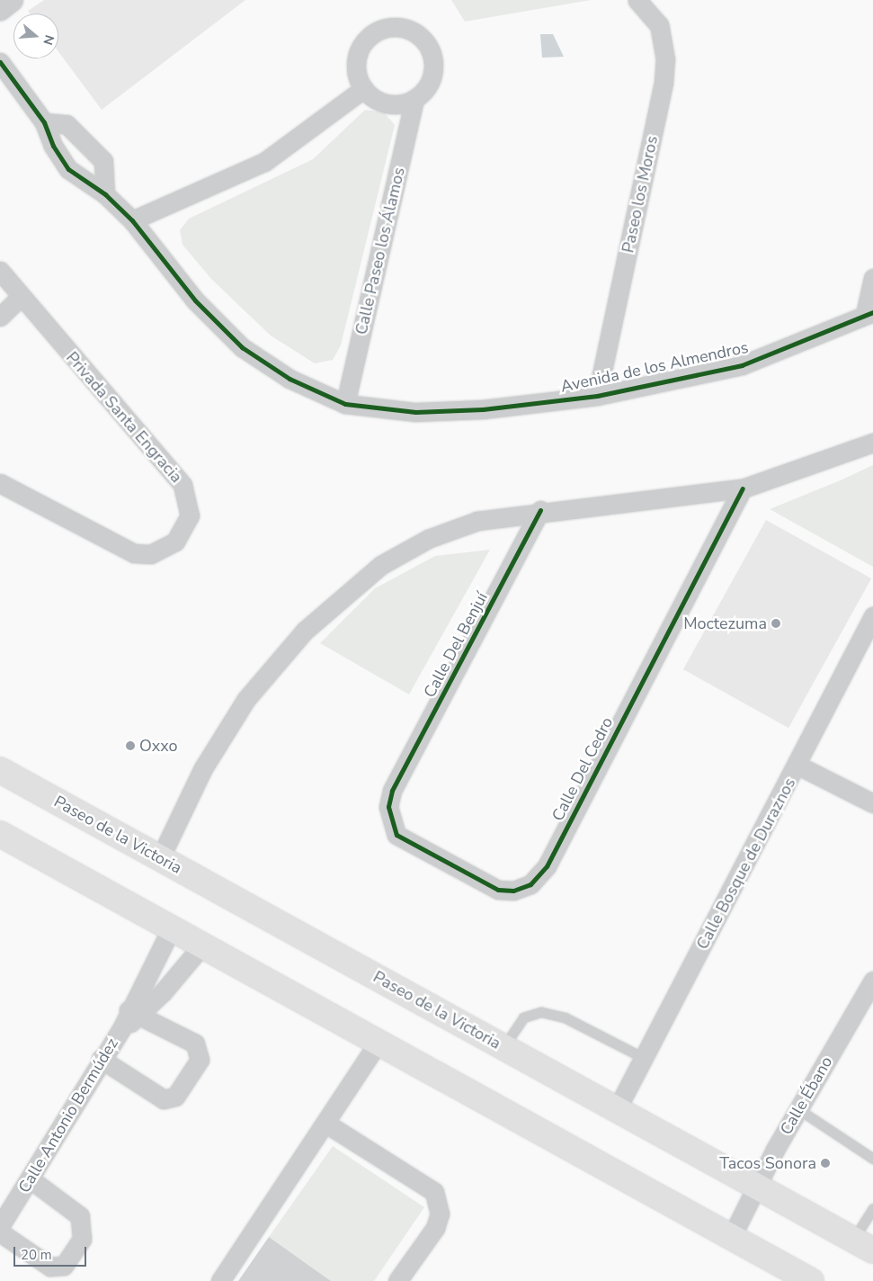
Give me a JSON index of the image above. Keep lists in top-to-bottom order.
{
  "streets": {
    "main road": ["Paseo de la Victoria"],
    "street": [
      "Paseo los Moros",
      "Calle Paseo los Álamos",
      "Avenida de los Almendros",
      "Privada Santa Engracia",
      "Calle Del Benjuí",
      "Calle Del Cedro",
      "Calle Bosque de Duraznos",
      "Calle Ébano",
      "Calle Antonio Bermúdez"
    ]
  },
  "crossings": [
    ["Paseo los Moros", "Avenida de los Almendros"],
    ["Calle Paseo los Álamos", "Avenida de los Almendros"],
    ["Calle Del Benjuí", "Calle Del Cedro"],
    ["Paseo de la Victoria", "Calle Bosque de Duraznos"],
    ["Paseo de la Victoria", "Calle Ébano"]
  ],
  "places": ["Moctezuma", "Oxxo", "Tacos Sonora"],
  "scale_bar": "20 m",
  "north": "right"
}
